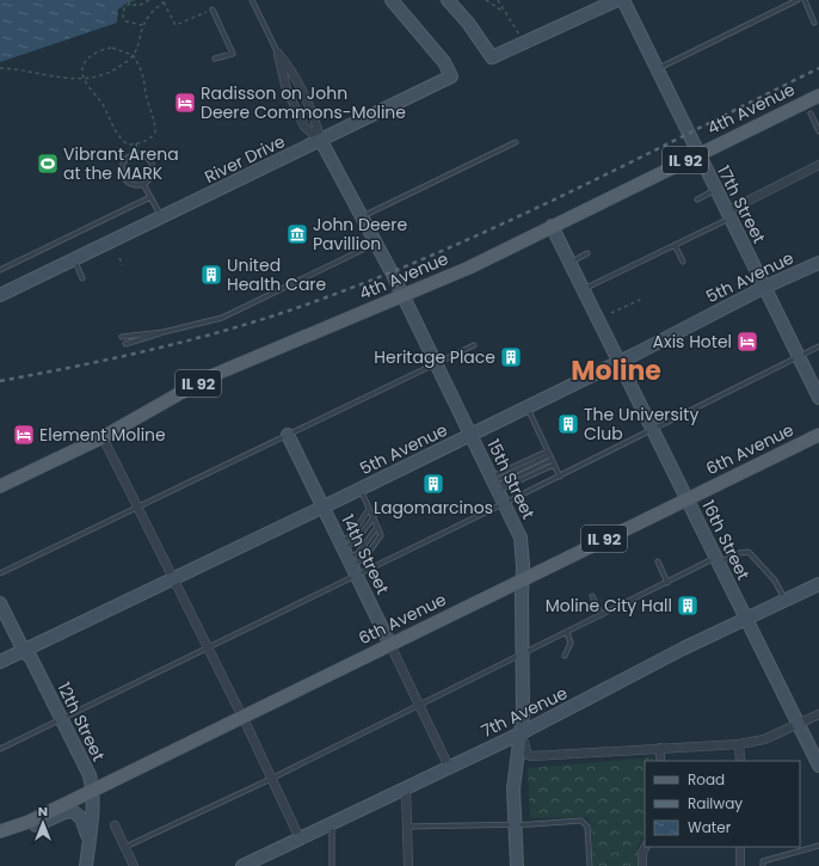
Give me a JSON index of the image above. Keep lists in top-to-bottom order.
{
  "streets": {
    "main road": ["4th Avenue", "IL 92", "6th Avenue"],
    "street": [
      "River Drive",
      "17th Street",
      "5th Avenue",
      "15th Street",
      "16th Street",
      "14th Street",
      "7th Avenue",
      "12th Street"
    ]
  },
  "crossings": [
    ["4th Avenue", "17th Street"],
    ["4th Avenue", "15th Street"],
    ["4th Avenue", "16th Street"],
    ["River Drive", "15th Street"],
    ["17th Street", "5th Avenue"],
    ["5th Avenue", "15th Street"],
    ["5th Avenue", "16th Street"],
    ["5th Avenue", "14th Street"],
    ["5th Avenue", "12th Street"],
    ["6th Avenue", "15th Street"],
    ["6th Avenue", "16th Street"],
    ["6th Avenue", "14th Street"],
    ["6th Avenue", "12th Street"],
    ["15th Street", "7th Avenue"],
    ["16th Street", "7th Avenue"],
    ["14th Street", "7th Avenue"]
  ],
  "districts": ["Moline"],
  "places": {
    "hotel": ["Radisson on John Deere Commons-Moline", "Axis Hotel", "Element Moline"],
    "sports": ["Vibrant Arena at the MARK"],
    "museum": ["John Deere Pavillion"],
    "building": [
      "United Health Care",
      "Heritage Place",
      "The University Club",
      "Lagomarcinos",
      "Moline City Hall"
    ]
  },
  "legend": ["Road", "Railway", "Water"],
  "north": "top"
}
